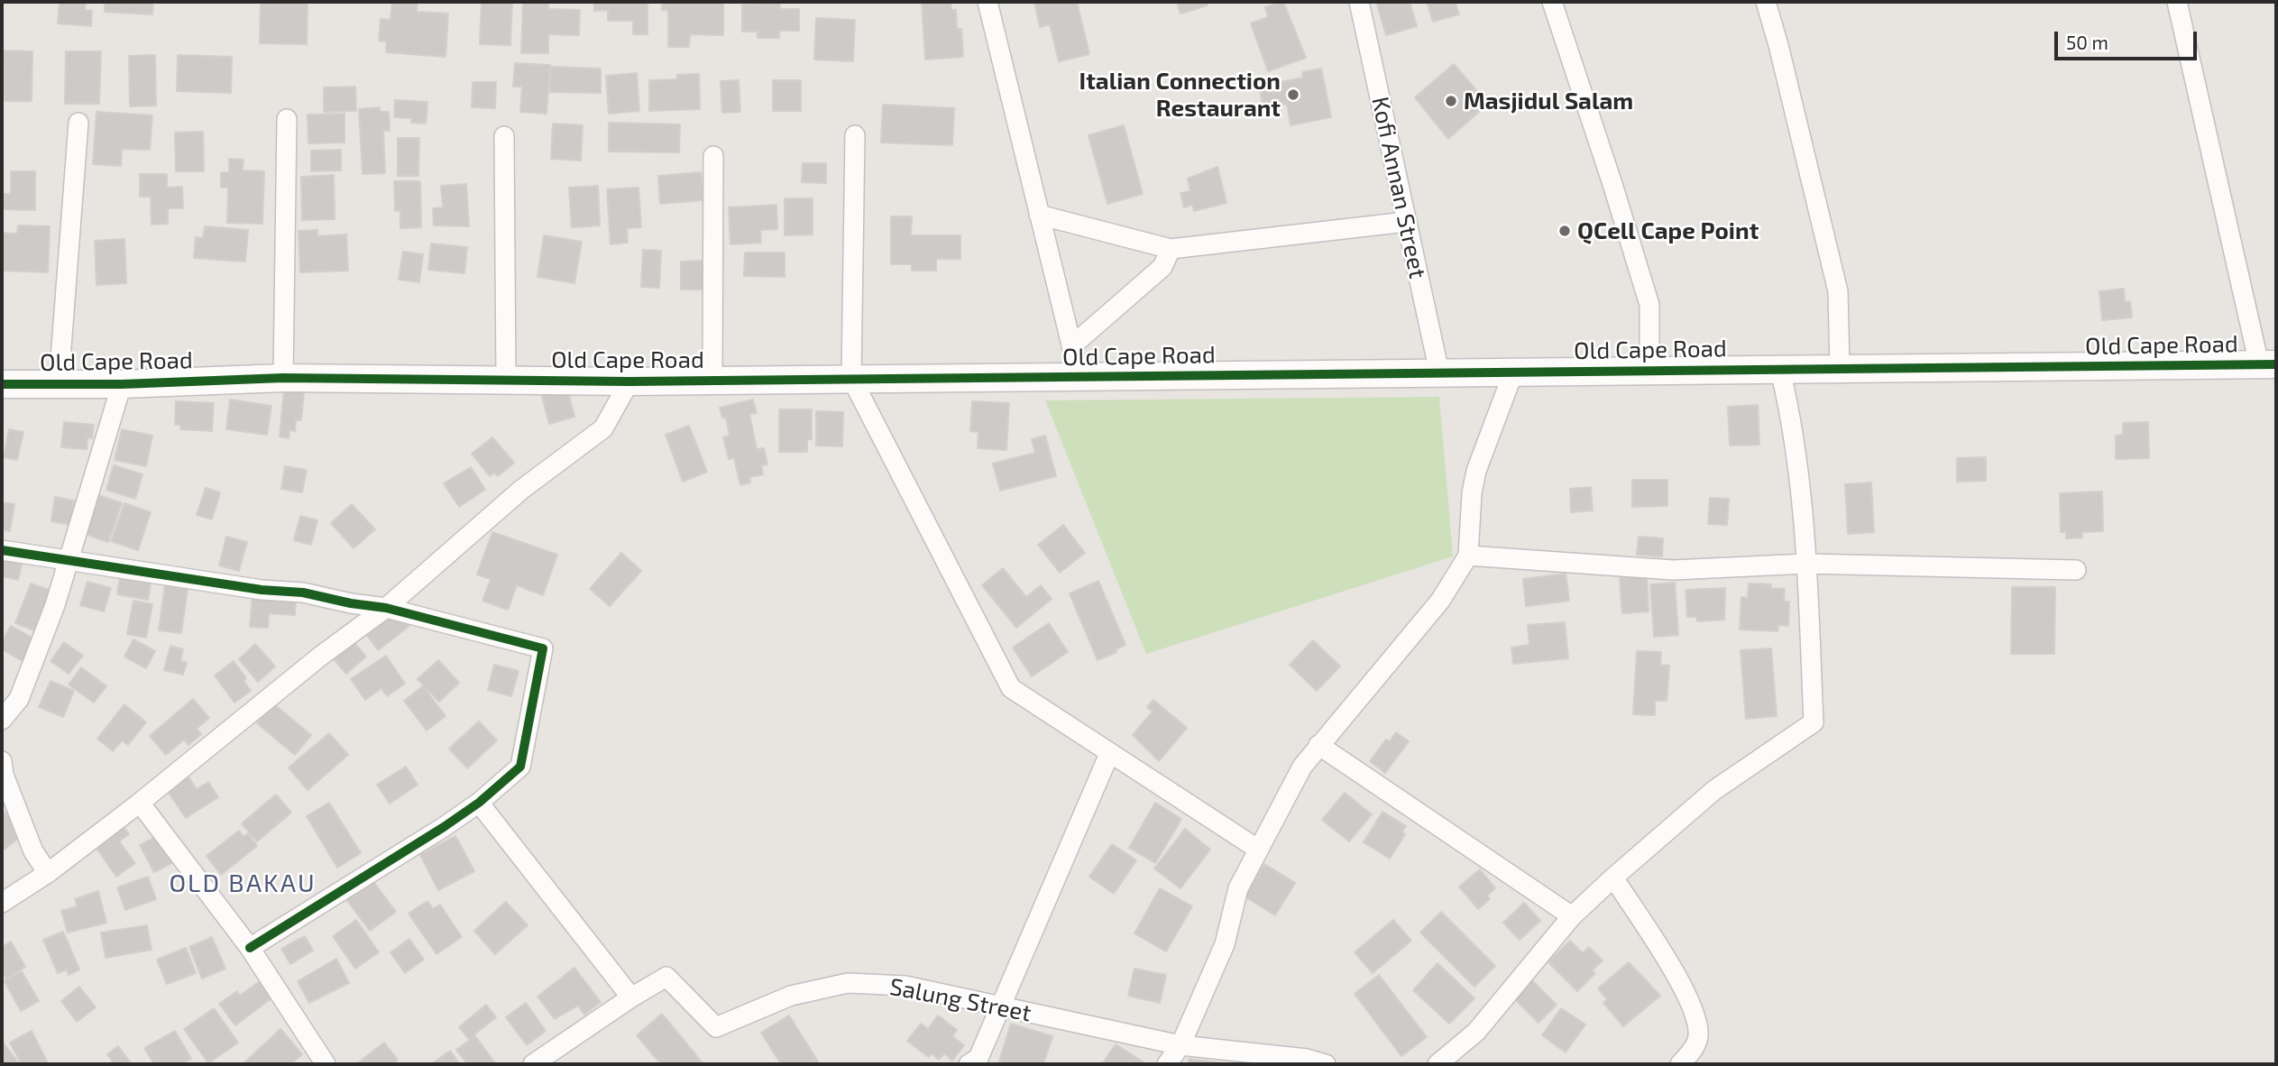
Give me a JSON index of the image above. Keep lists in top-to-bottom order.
{
  "streets": {
    "street": ["Kofi Annan Street", "Old Cape Road", "Salung Street"]
  },
  "crossings": [
    ["Kofi Annan Street", "Old Cape Road"]
  ],
  "districts": ["OLD BAKAU"],
  "places": ["Italian Connection Restaurant", "Masjidul Salam", "QCell Cape Point"],
  "scale_bar": "50 m"
}
